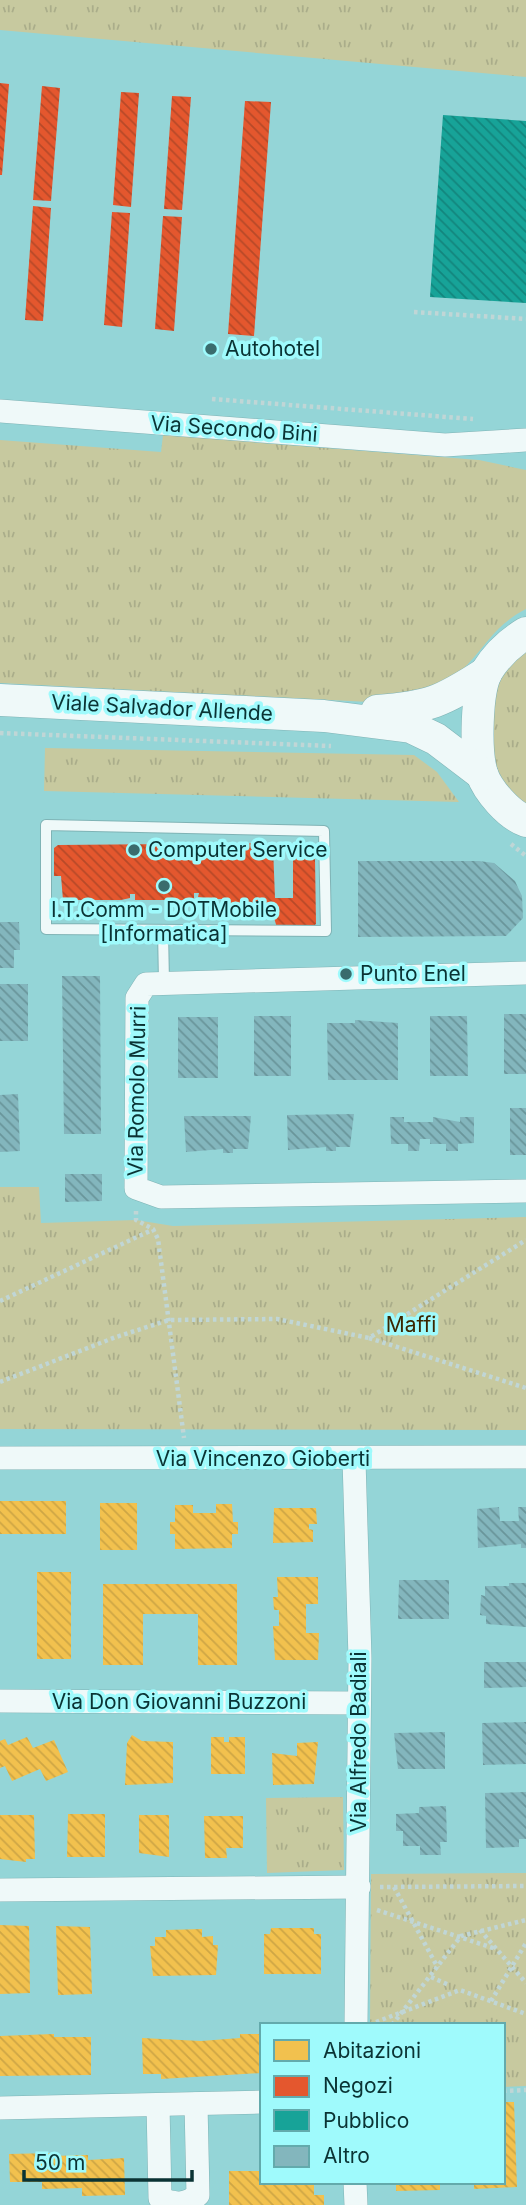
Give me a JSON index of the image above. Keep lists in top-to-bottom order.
{
  "streets": {
    "main road": ["Viale Salvador Allende"],
    "street": [
      "Via Secondo Bini",
      "Via Romolo Murri",
      "Via Vincenzo Gioberti",
      "Via Don Giovanni Buzzoni",
      "Via Alfredo Badiali"
    ]
  },
  "crossings": [
    ["Via Vincenzo Gioberti", "Via Alfredo Badiali"],
    ["Via Don Giovanni Buzzoni", "Via Alfredo Badiali"]
  ],
  "parks": ["Maffi"],
  "places": [
    "Autohotel",
    "Computer Service",
    "I.T.Comm - DOTMobile [Informatica]",
    "Punto Enel"
  ],
  "legend": [
    "Abitazioni",
    "Negozi",
    "Pubblico",
    "Altro"
  ],
  "scale_bar": "50 m"
}
